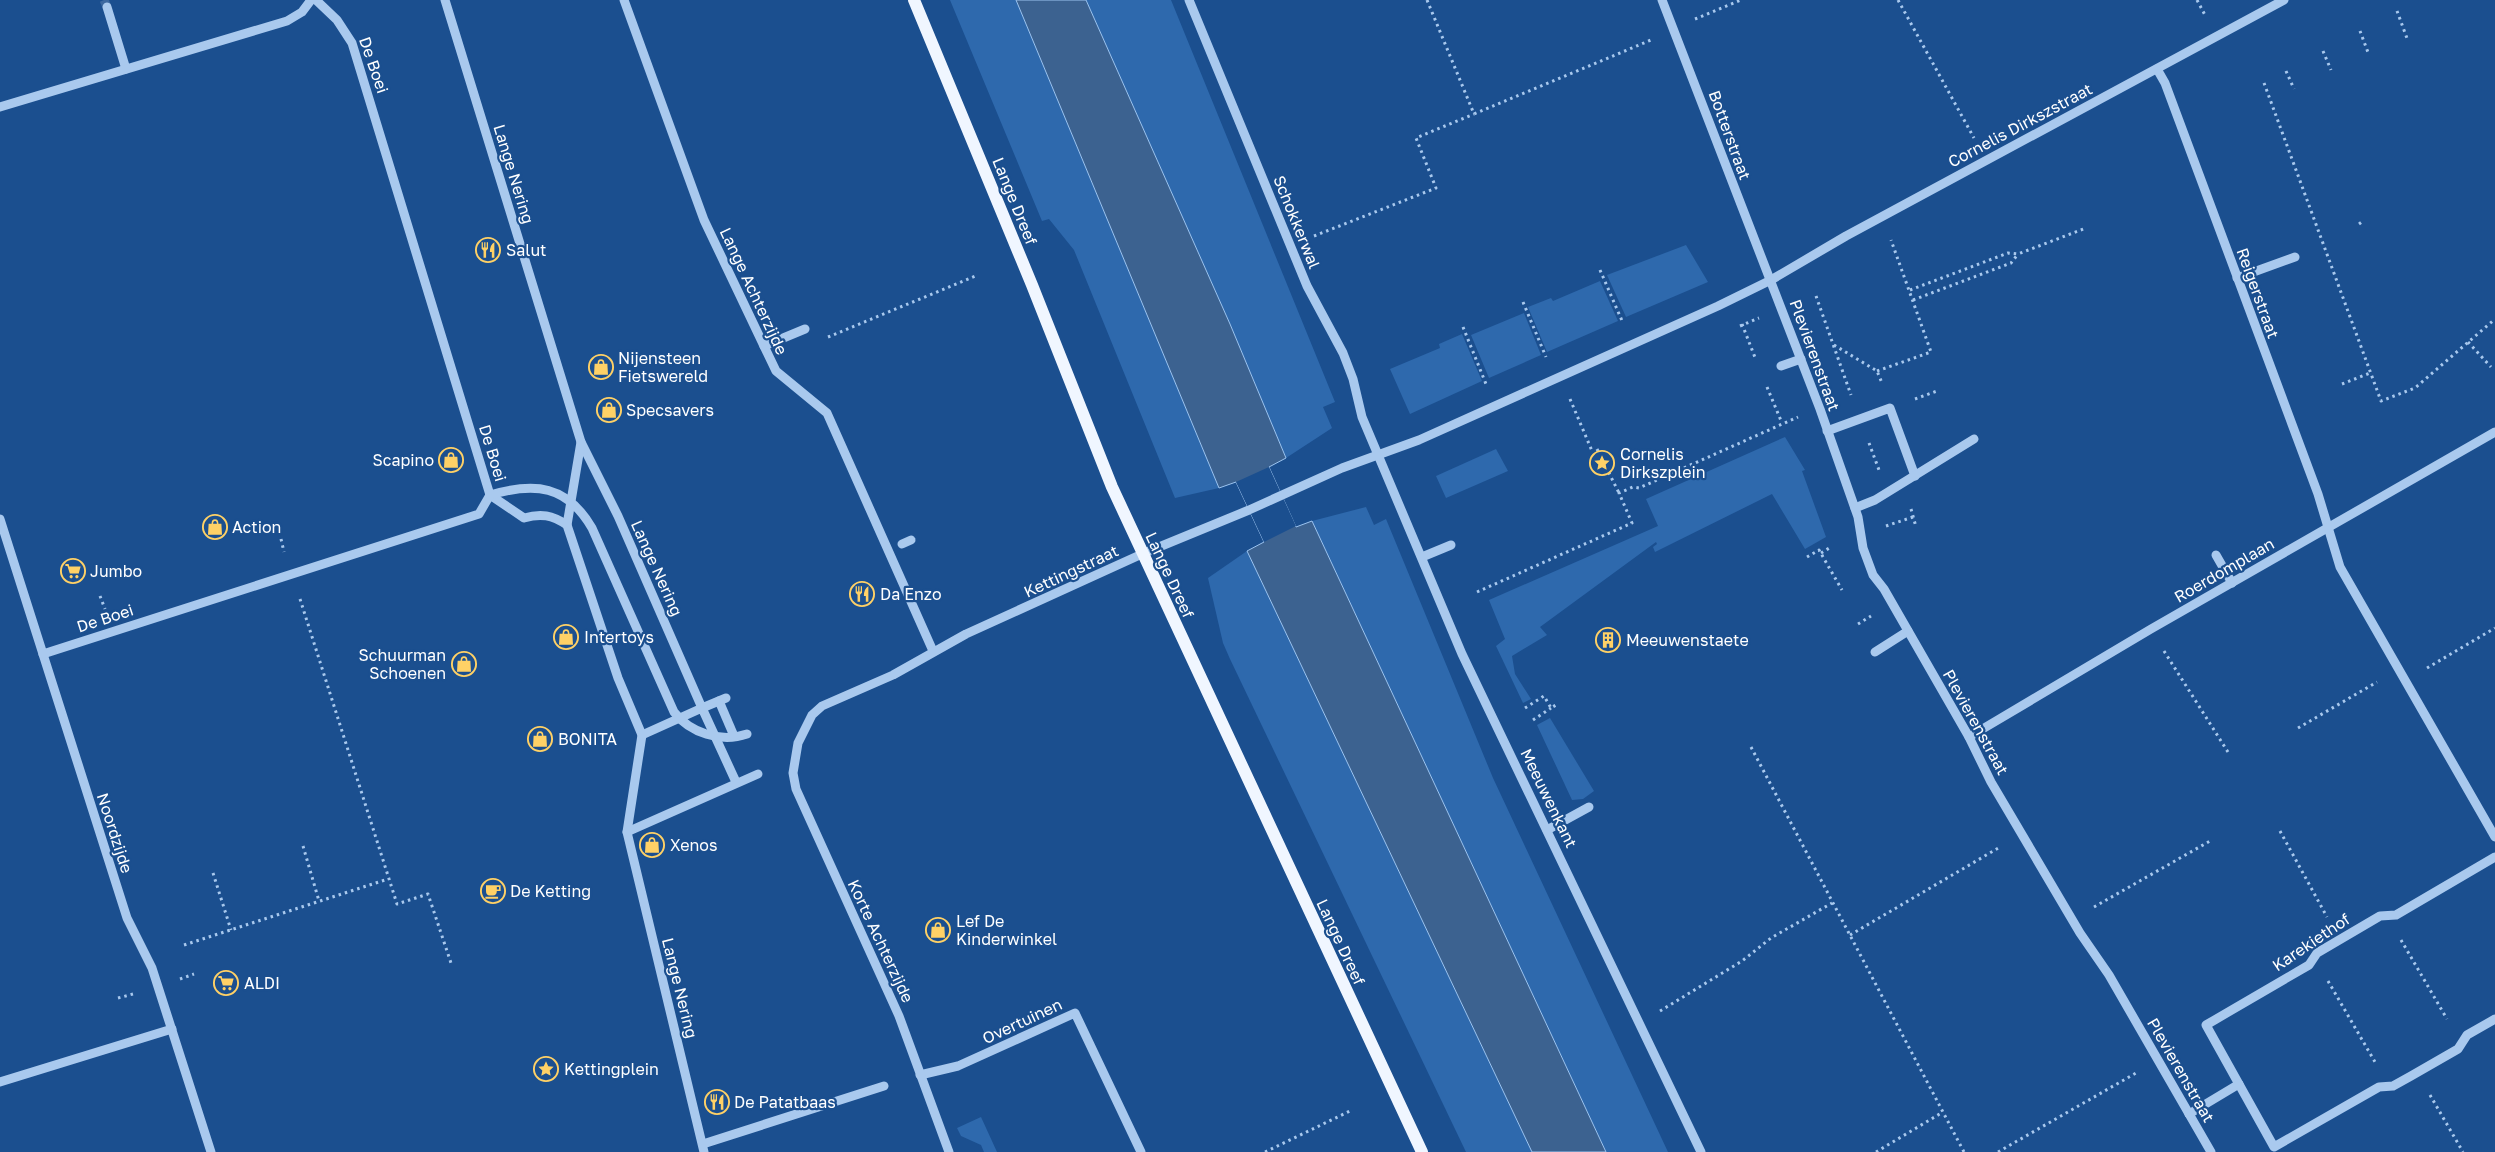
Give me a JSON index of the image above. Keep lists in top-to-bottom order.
{
  "streets": {
    "main road": ["Lange Dreef"],
    "street": [
      "De Boei",
      "Cornelis Dirkszstraat",
      "Botterstraat",
      "Lange Nering",
      "Schokkerwal",
      "Lange Achterzijde",
      "Reigerstraat",
      "Plevierenstraat",
      "Roerdomplaan",
      "Kettingstraat",
      "Meeuwenkant",
      "Noordzijde",
      "Korte Achterzijde",
      "Karekiethof",
      "Overtuinen"
    ]
  },
  "crossings": [
    ["De Boei", "Noordzijde"],
    ["Cornelis Dirkszstraat", "Botterstraat"],
    ["Cornelis Dirkszstraat", "Reigerstraat"],
    ["Cornelis Dirkszstraat", "Plevierenstraat"],
    ["Botterstraat", "Plevierenstraat"],
    ["Lange Dreef", "Kettingstraat"],
    ["Schokkerwal", "Kettingstraat"],
    ["Schokkerwal", "Meeuwenkant"],
    ["Lange Achterzijde", "Kettingstraat"],
    ["Reigerstraat", "Roerdomplaan"],
    ["Plevierenstraat", "Roerdomplaan"],
    ["Kettingstraat", "Meeuwenkant"],
    ["Kettingstraat", "Korte Achterzijde"],
    ["Korte Achterzijde", "Overtuinen"]
  ],
  "places": {
    "restaurant": ["Salut", "Da Enzo", "De Patatbaas"],
    "shop": [
      "Nijensteen Fietswereld",
      "Specsavers",
      "Scapino",
      "Action",
      "Intertoys",
      "Schuurman Schoenen",
      "BONITA",
      "Xenos",
      "Lef De Kinderwinkel"
    ],
    "place": ["Cornelis Dirkszplein", "Kettingplein"],
    "supermarket": ["Jumbo", "ALDI"],
    "building": ["Meeuwenstaete"],
    "cafe": ["De Ketting"]
  }
}
